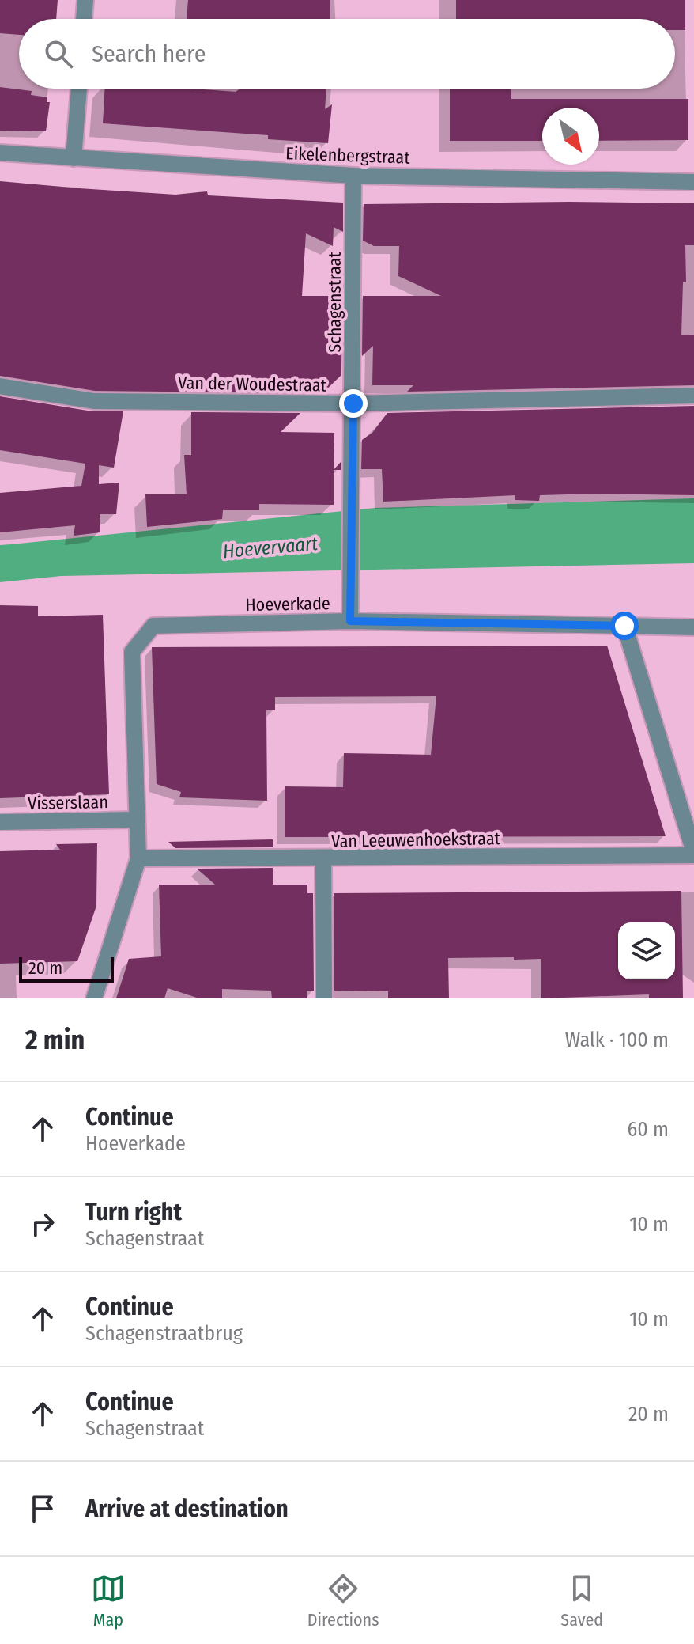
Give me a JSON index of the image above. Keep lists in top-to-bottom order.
{
  "streets": {
    "street": [
      "Eikelenbergstraat",
      "Schagenstraat",
      "Van der Woudestraat",
      "Hoeverkade",
      "Visserslaan",
      "Van Leeuwenhoekstraat"
    ]
  },
  "crossings": [
    ["Eikelenbergstraat", "Schagenstraat"],
    ["Schagenstraat", "Van der Woudestraat"],
    ["Schagenstraat", "Hoeverkade"],
    ["Hoeverkade", "Visserslaan"],
    ["Hoeverkade", "Van Leeuwenhoekstraat"]
  ],
  "water": ["Hoevervaart"],
  "scale_bar": "20 m",
  "north": "bottom right",
  "page": {
    "search": "Search here",
    "scale": "20 m",
    "heading": ["2 min", "Walk · 100 m"],
    "list": [
      ["Continue", "Hoeverkade", "60 m"],
      ["Turn right", "Schagenstraat", "10 m"],
      ["Continue", "Schagenstraatbrug", "10 m"],
      ["Continue", "Schagenstraat", "20 m"],
      "Arrive at destination"
    ],
    "nav": ["Map", "Directions", "Saved"]
  }
}
